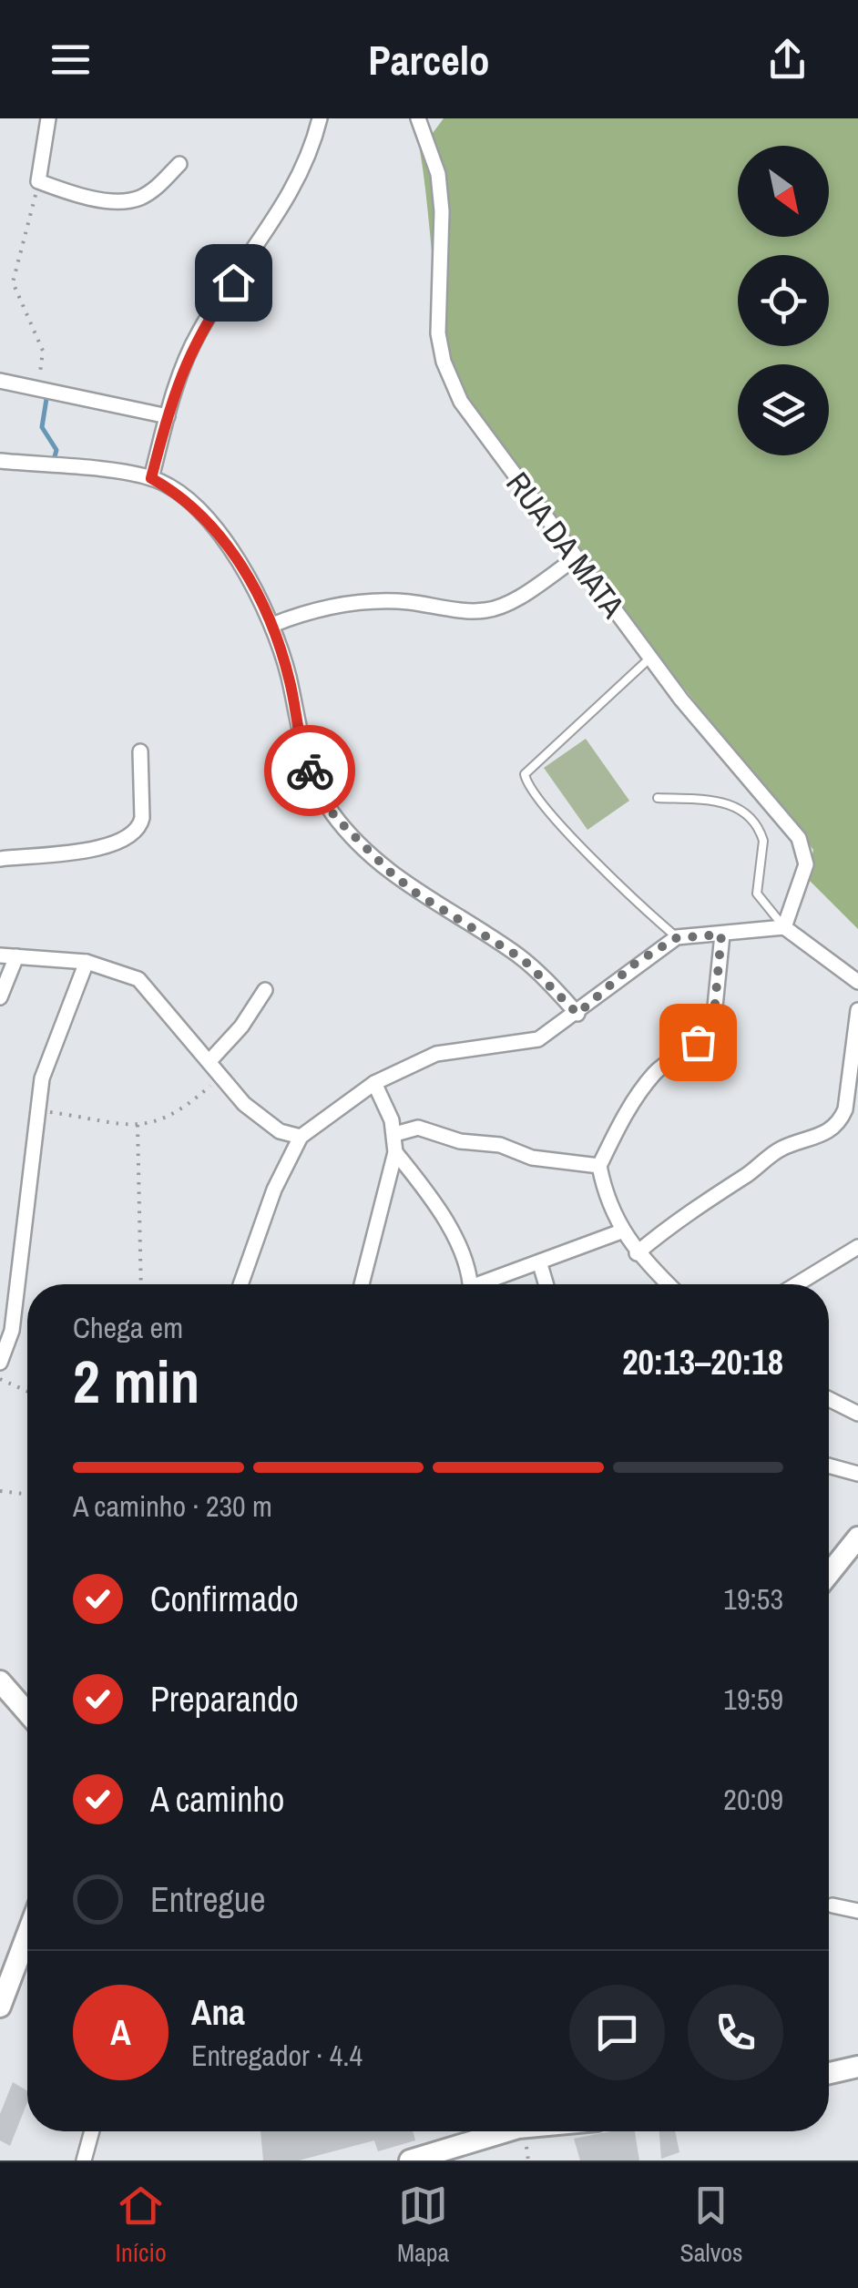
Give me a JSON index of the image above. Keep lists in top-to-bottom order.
{
  "streets": {
    "street": ["RUA DA MATA"]
  },
  "north": "bottom right",
  "page": {
    "header": "Parcelo",
    "heading": ["2 min", "Chega em", "20:13–20:18"],
    "panel": ["Ana", "Entregador · 4.4"],
    "bar": "A caminho · 230 m",
    "list": [
      ["Confirmado", "19:53"],
      ["Preparando", "19:59"],
      ["A caminho", "20:09"],
      "Entregue"
    ],
    "round": "A",
    "tabs": ["Início", "Mapa", "Salvos"]
  }
}
